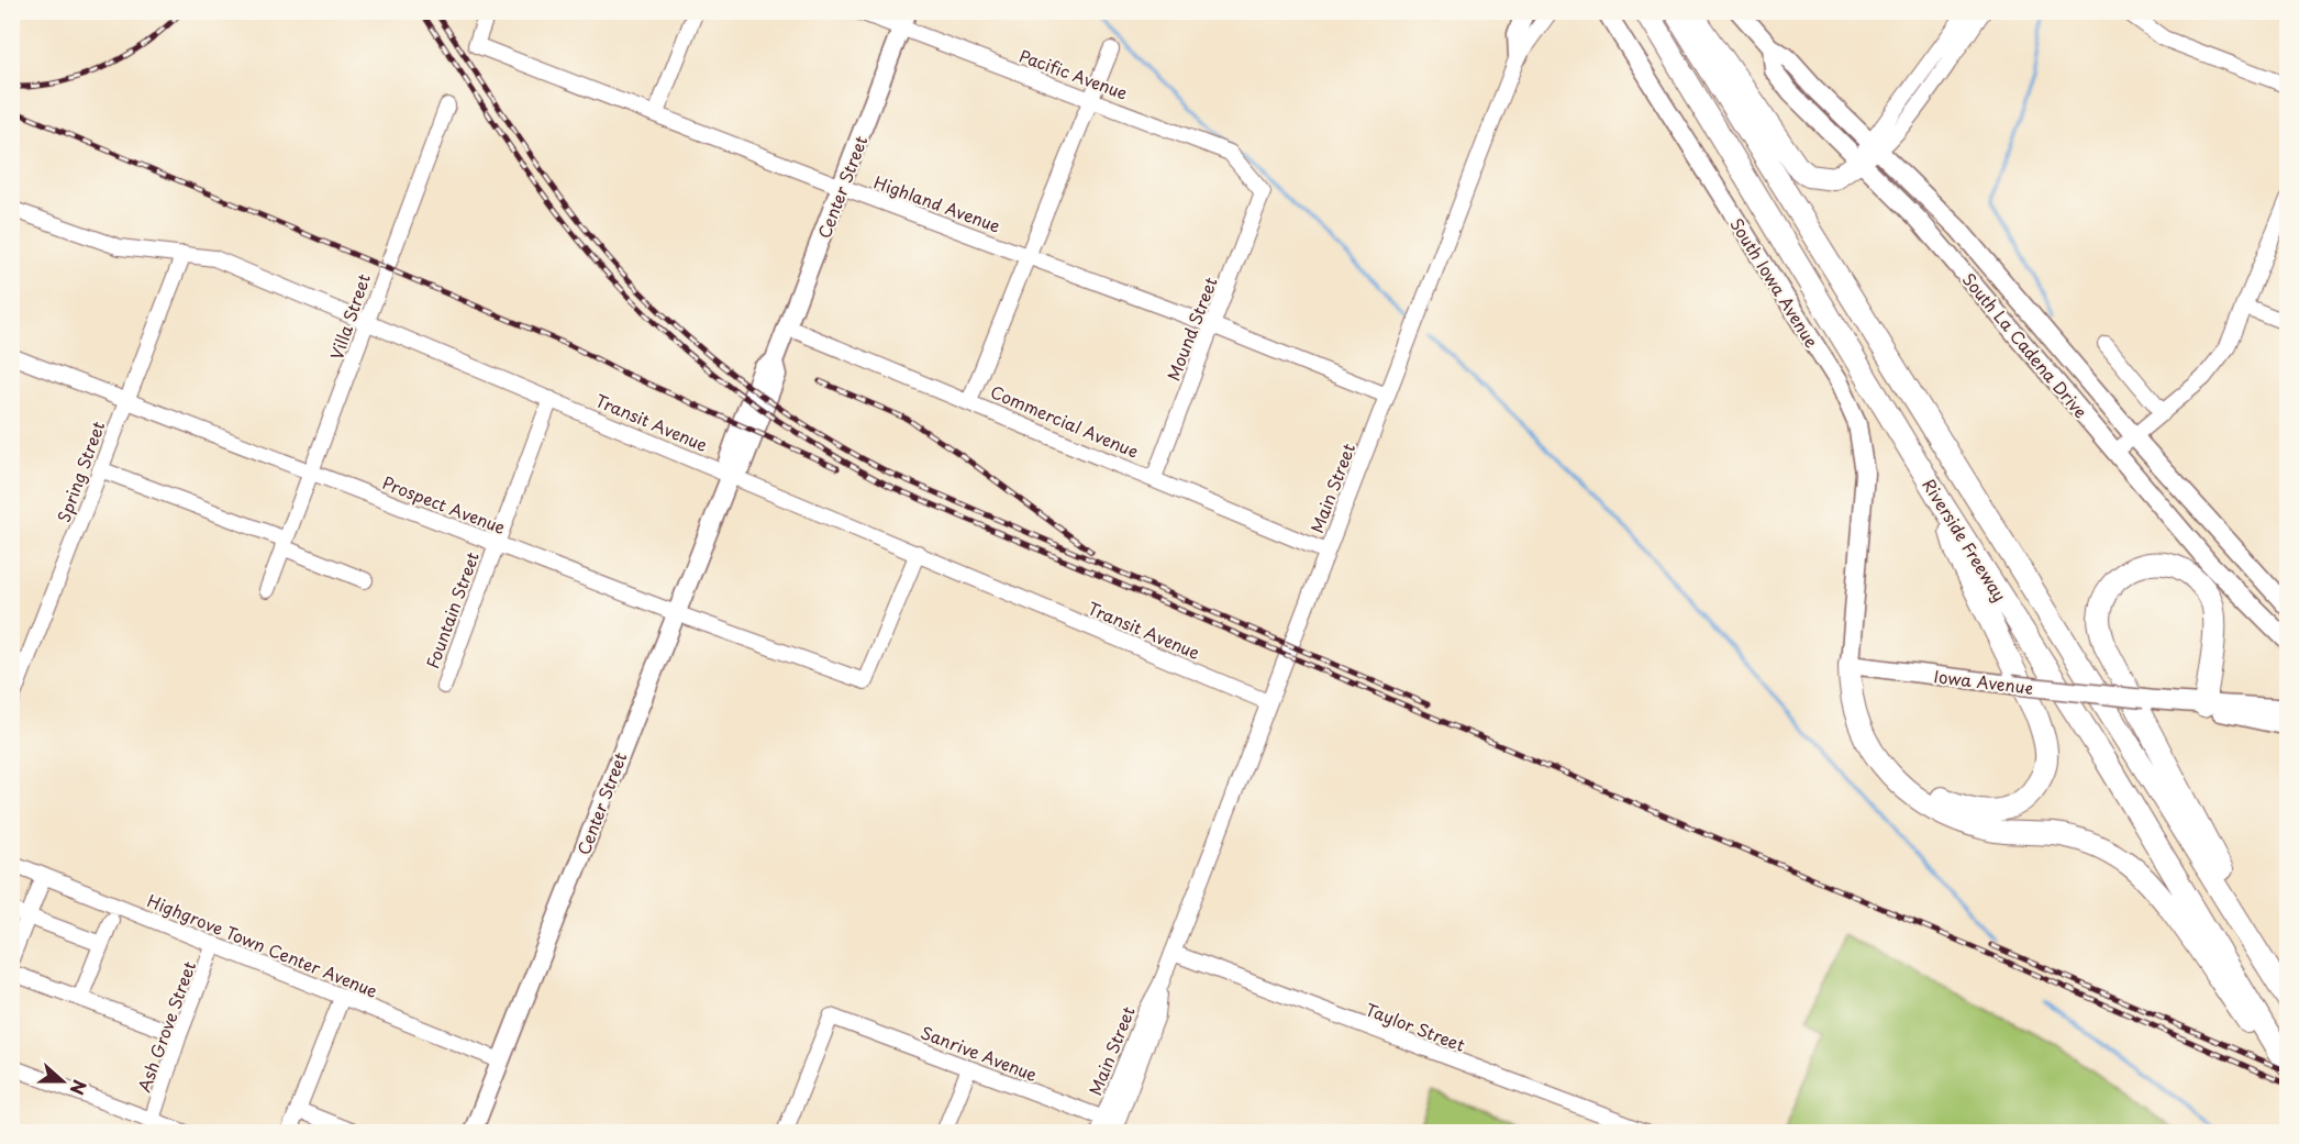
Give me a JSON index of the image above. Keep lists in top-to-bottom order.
{
  "streets": {
    "highway": ["Riverside Freeway"],
    "main road": [
      "Center Street",
      "South Iowa Avenue",
      "South La Cadena Drive",
      "Iowa Avenue"
    ],
    "street": [
      "Pacific Avenue",
      "Highland Avenue",
      "Villa Street",
      "Mound Street",
      "Commercial Avenue",
      "Transit Avenue",
      "Spring Street",
      "Main Street",
      "Prospect Avenue",
      "Fountain Street",
      "Highgrove Town Center Avenue",
      "Ash Grove Street",
      "Taylor Street",
      "Sanrive Avenue"
    ]
  },
  "crossings": [
    ["Pacific Avenue", "Center Street"],
    ["Pacific Avenue", "Mound Street"],
    ["Center Street", "Highland Avenue"],
    ["Center Street", "Commercial Avenue"],
    ["Center Street", "Transit Avenue"],
    ["Center Street", "Prospect Avenue"],
    ["Center Street", "Highgrove Town Center Avenue"],
    ["Highland Avenue", "Mound Street"],
    ["Highland Avenue", "Main Street"],
    ["South Iowa Avenue", "Iowa Avenue"],
    ["Villa Street", "Transit Avenue"],
    ["Villa Street", "Prospect Avenue"],
    ["Mound Street", "Commercial Avenue"],
    ["Commercial Avenue", "Main Street"],
    ["Transit Avenue", "Spring Street"],
    ["Transit Avenue", "Main Street"],
    ["Transit Avenue", "Prospect Avenue"],
    ["Transit Avenue", "Fountain Street"],
    ["Spring Street", "Prospect Avenue"],
    ["Main Street", "Taylor Street"],
    ["Main Street", "Sanrive Avenue"],
    ["Prospect Avenue", "Fountain Street"],
    ["Highgrove Town Center Avenue", "Ash Grove Street"]
  ],
  "north": "right"
}
